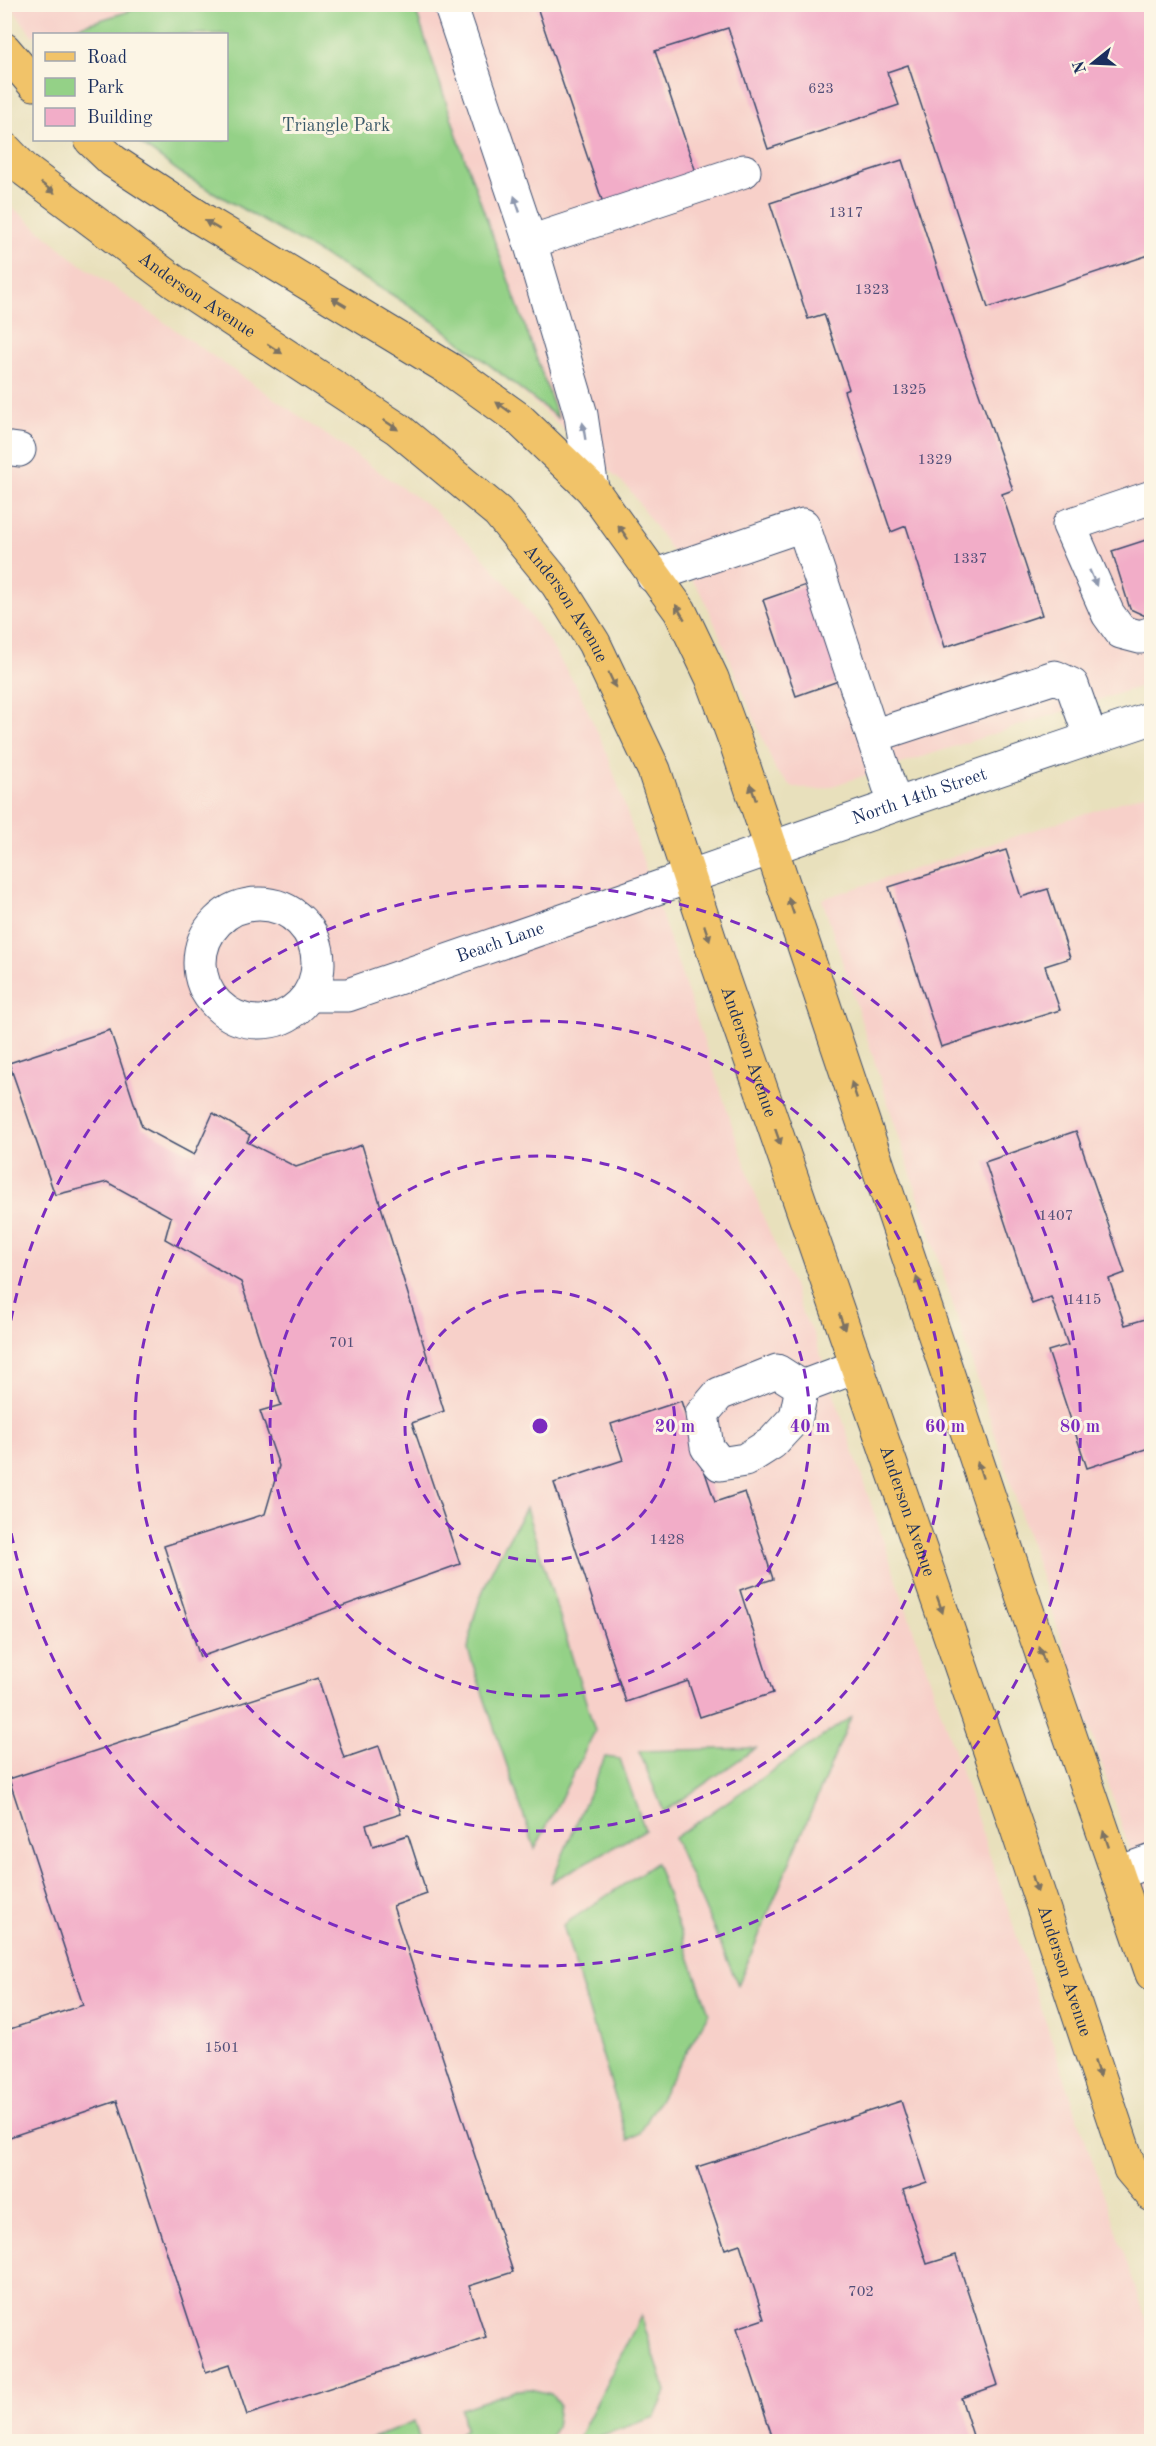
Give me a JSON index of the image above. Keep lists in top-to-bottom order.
{
  "streets": {
    "main road": ["Anderson Avenue"],
    "street": ["North 14th Street", "Beach Lane"]
  },
  "crossings": [
    ["Anderson Avenue", "North 14th Street"],
    ["Anderson Avenue", "Beach Lane"],
    ["North 14th Street", "Beach Lane"]
  ],
  "parks": ["Triangle Park"],
  "house_numbers": [
    "623",
    "1317",
    "1323",
    "1325",
    "1329",
    "1337",
    "1407",
    "1415",
    "701",
    "1428",
    "1501",
    "702"
  ],
  "legend": ["Road", "Park", "Building"],
  "north": "left",
  "rings": [
    "20 m",
    "40 m",
    "60 m",
    "80 m"
  ]
}
